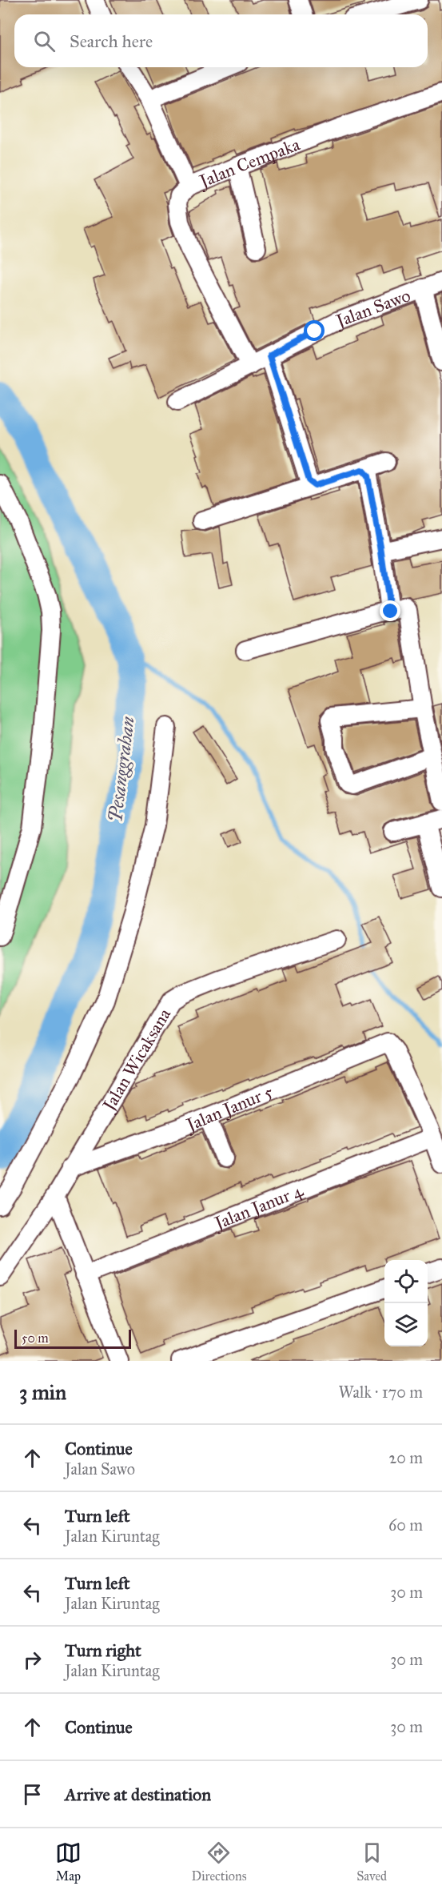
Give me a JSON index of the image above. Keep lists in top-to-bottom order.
{
  "streets": {
    "street": [
      "Jalan Cempaka",
      "Jalan Sawo",
      "Jalan Wicaksana",
      "Jalan Janur 5",
      "Jalan Janur 4"
    ]
  },
  "crossings": [
    ["Jalan Wicaksana", "Jalan Janur 5"],
    ["Jalan Janur 5", "Jalan Janur 4"]
  ],
  "water": ["Pesanggrahan"],
  "scale_bar": "50 m",
  "page": {
    "search": "Search here",
    "scale": "50 m",
    "heading": ["3 min", "Walk · 170 m"],
    "list": [
      ["Continue", "Jalan Sawo", "20 m"],
      ["Turn left", "Jalan Kiruntag", "60 m"],
      ["Turn left", "Jalan Kiruntag", "30 m"],
      ["Turn right", "Jalan Kiruntag", "30 m"],
      ["Continue", "30 m"],
      "Arrive at destination"
    ],
    "nav": ["Map", "Directions", "Saved"]
  }
}
